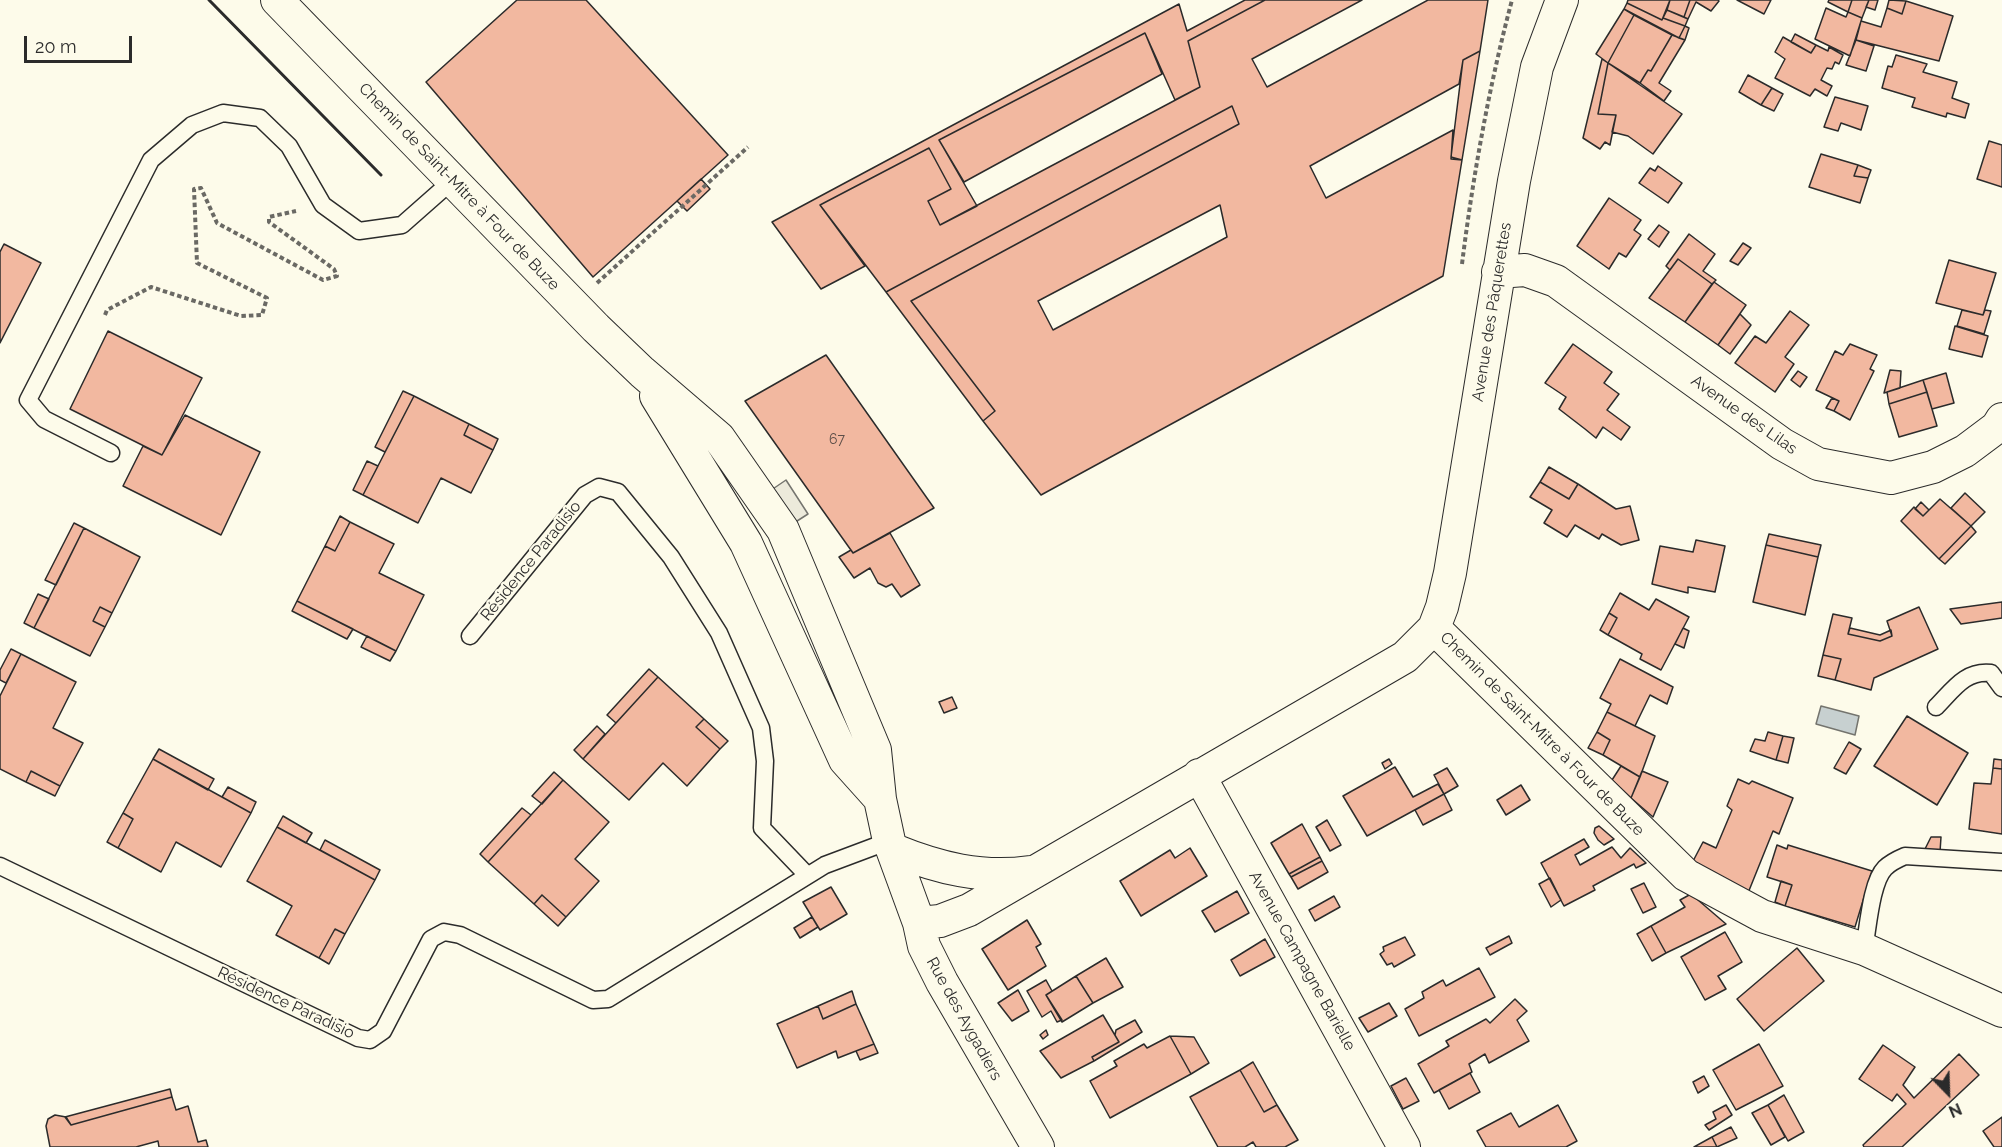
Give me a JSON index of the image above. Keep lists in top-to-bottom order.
{
  "streets": {
    "street": [
      "Chemin de Saint-Mitre à Four de Buze",
      "Avenue des Pâquerettes",
      "Avenue des Lilas",
      "Avenue Campagne Barielle",
      "Rue des Aygadiers"
    ],
    "lane": ["Résidence Paradisio"]
  },
  "crossings": [
    ["Chemin de Saint-Mitre à Four de Buze", "Avenue des Pâquerettes"],
    ["Chemin de Saint-Mitre à Four de Buze", "Résidence Paradisio"],
    ["Chemin de Saint-Mitre à Four de Buze", "Avenue Campagne Barielle"],
    ["Chemin de Saint-Mitre à Four de Buze", "Rue des Aygadiers"],
    ["Avenue des Pâquerettes", "Avenue des Lilas"],
    ["Résidence Paradisio", "Rue des Aygadiers"]
  ],
  "house_numbers": ["67"],
  "scale_bar": "20 m",
  "north": "bottom right"
}
